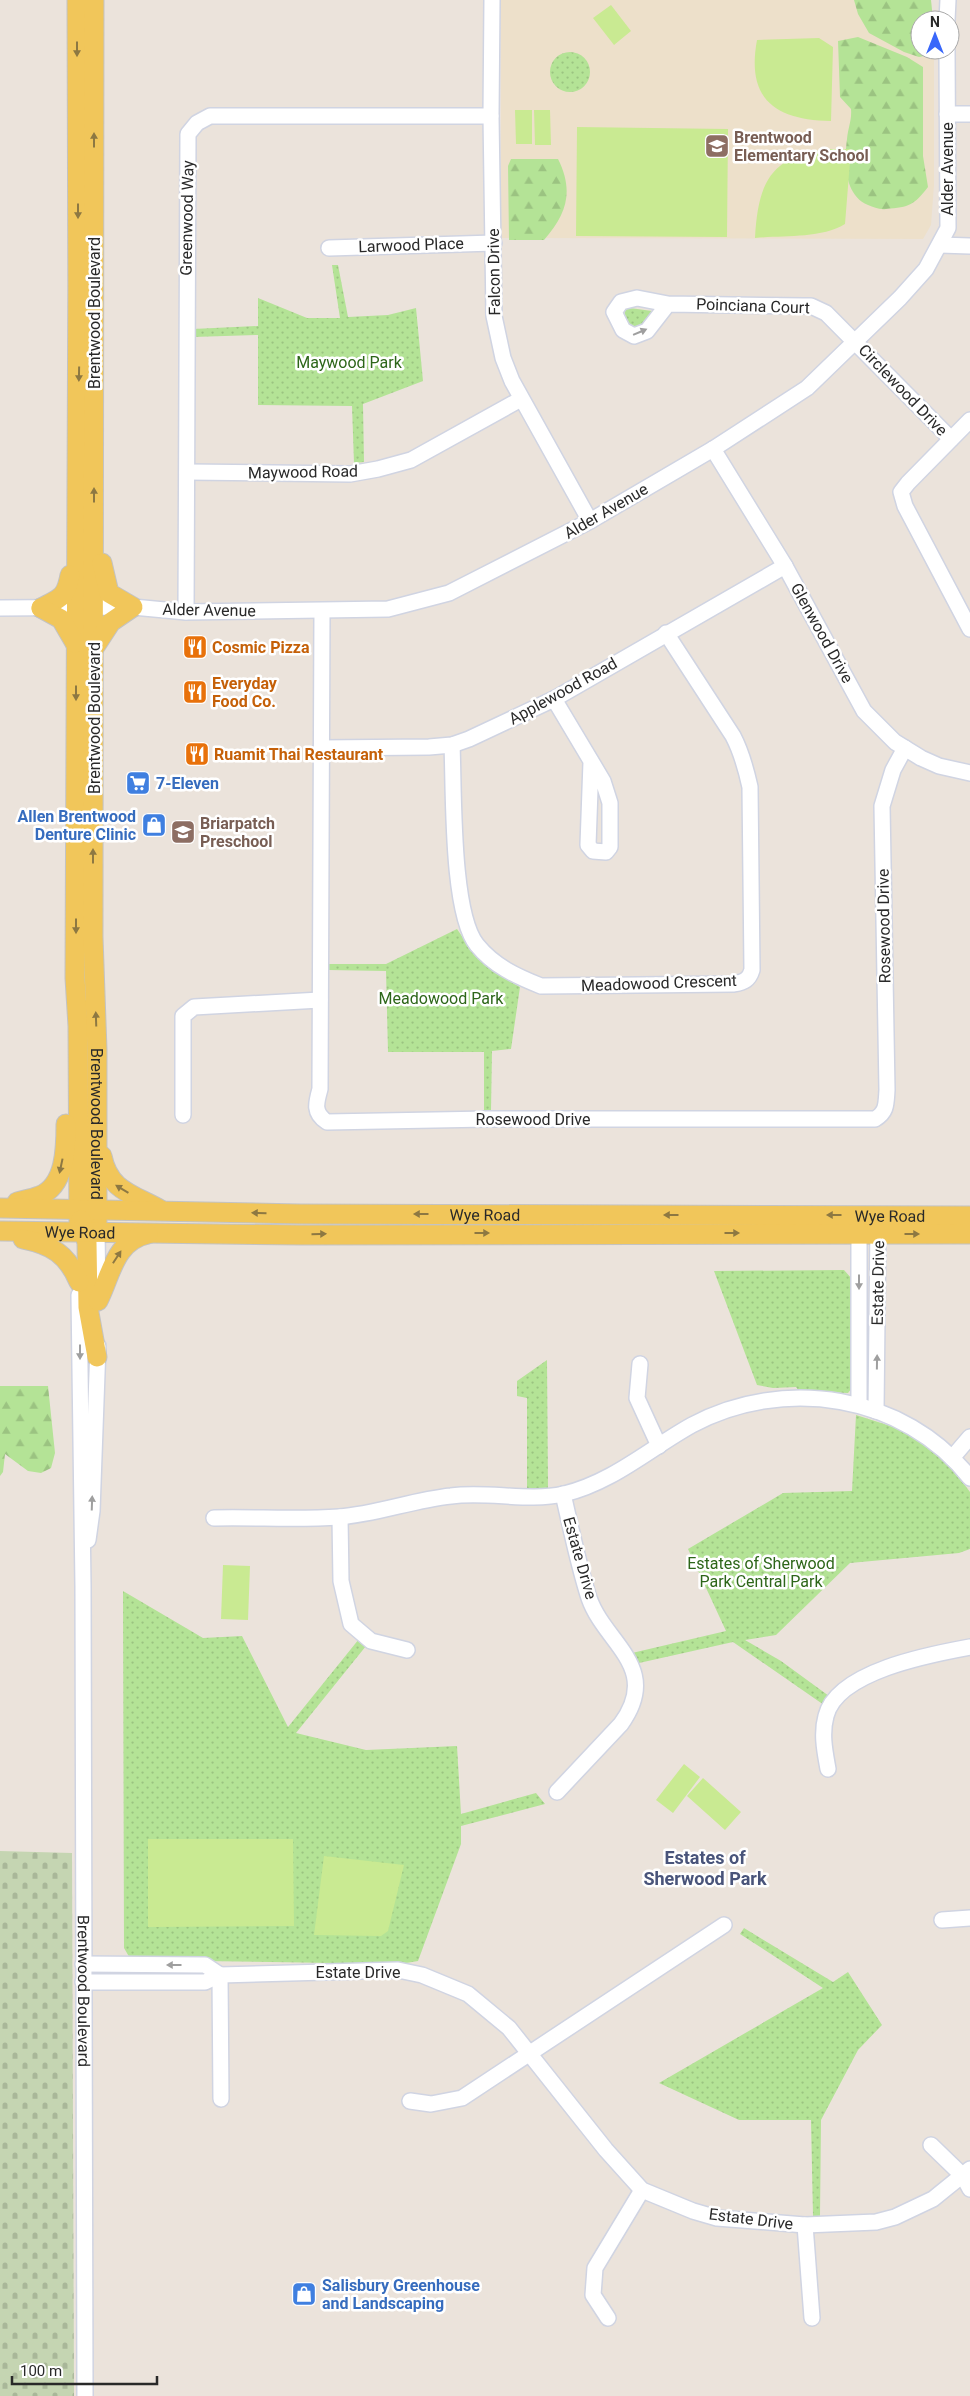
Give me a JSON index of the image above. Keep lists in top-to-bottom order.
{
  "streets": {
    "main road": ["Brentwood Boulevard", "Wye Road"],
    "street": [
      "Alder Avenue",
      "Greenwood Way",
      "Larwood Place",
      "Falcon Drive",
      "Poinciana Court",
      "Circlewood Drive",
      "Maywood Road",
      "Glenwood Drive",
      "Applewood Road",
      "Rosewood Drive",
      "Meadowood Crescent",
      "Estate Drive"
    ]
  },
  "crossings": [
    ["Alder Avenue", "Greenwood Way"],
    ["Alder Avenue", "Falcon Drive"],
    ["Alder Avenue", "Poinciana Court"],
    ["Alder Avenue", "Brentwood Boulevard"],
    ["Alder Avenue", "Circlewood Drive"],
    ["Alder Avenue", "Glenwood Drive"],
    ["Alder Avenue", "Rosewood Drive"],
    ["Greenwood Way", "Falcon Drive"],
    ["Greenwood Way", "Maywood Road"],
    ["Larwood Place", "Falcon Drive"],
    ["Falcon Drive", "Maywood Road"],
    ["Poinciana Court", "Circlewood Drive"],
    ["Brentwood Boulevard", "Wye Road"],
    ["Brentwood Boulevard", "Estate Drive"],
    ["Glenwood Drive", "Applewood Road"],
    ["Glenwood Drive", "Rosewood Drive"],
    ["Applewood Road", "Rosewood Drive"],
    ["Applewood Road", "Meadowood Crescent"],
    ["Wye Road", "Estate Drive"]
  ],
  "districts": ["Estates of Sherwood Park"],
  "parks": ["Maywood Park", "Meadowood Park", "Estates of Sherwood Park Central Park"],
  "places": {
    "school or university": ["Brentwood Elementary School", "Briarpatch Preschool"],
    "restaurant": ["Cosmic Pizza", "Everyday Food Co.", "Ruamit Thai Restaurant"],
    "supermarket": ["7-Eleven"],
    "shop": ["Allen Brentwood Denture Clinic", "Salisbury Greenhouse and Landscaping"]
  },
  "scale_bar": "100 m",
  "north": "top"
}
